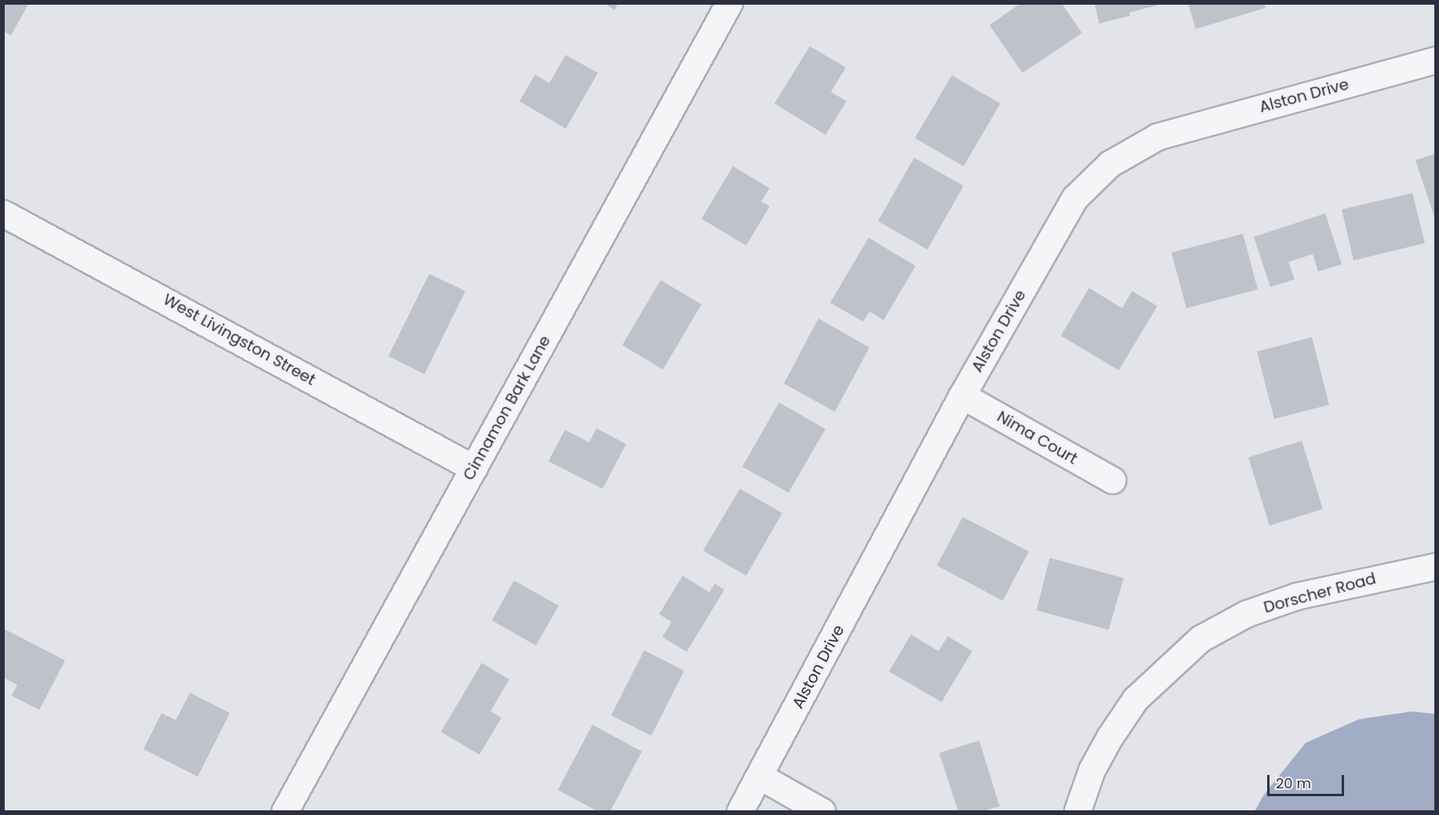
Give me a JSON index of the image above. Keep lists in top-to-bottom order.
{
  "streets": {
    "street": [
      "Alston Drive",
      "West Livingston Street",
      "Cinnamon Bark Lane",
      "Nima Court",
      "Dorscher Road"
    ]
  },
  "crossings": [
    ["Alston Drive", "Nima Court"],
    ["West Livingston Street", "Cinnamon Bark Lane"]
  ],
  "scale_bar": "20 m"
}
